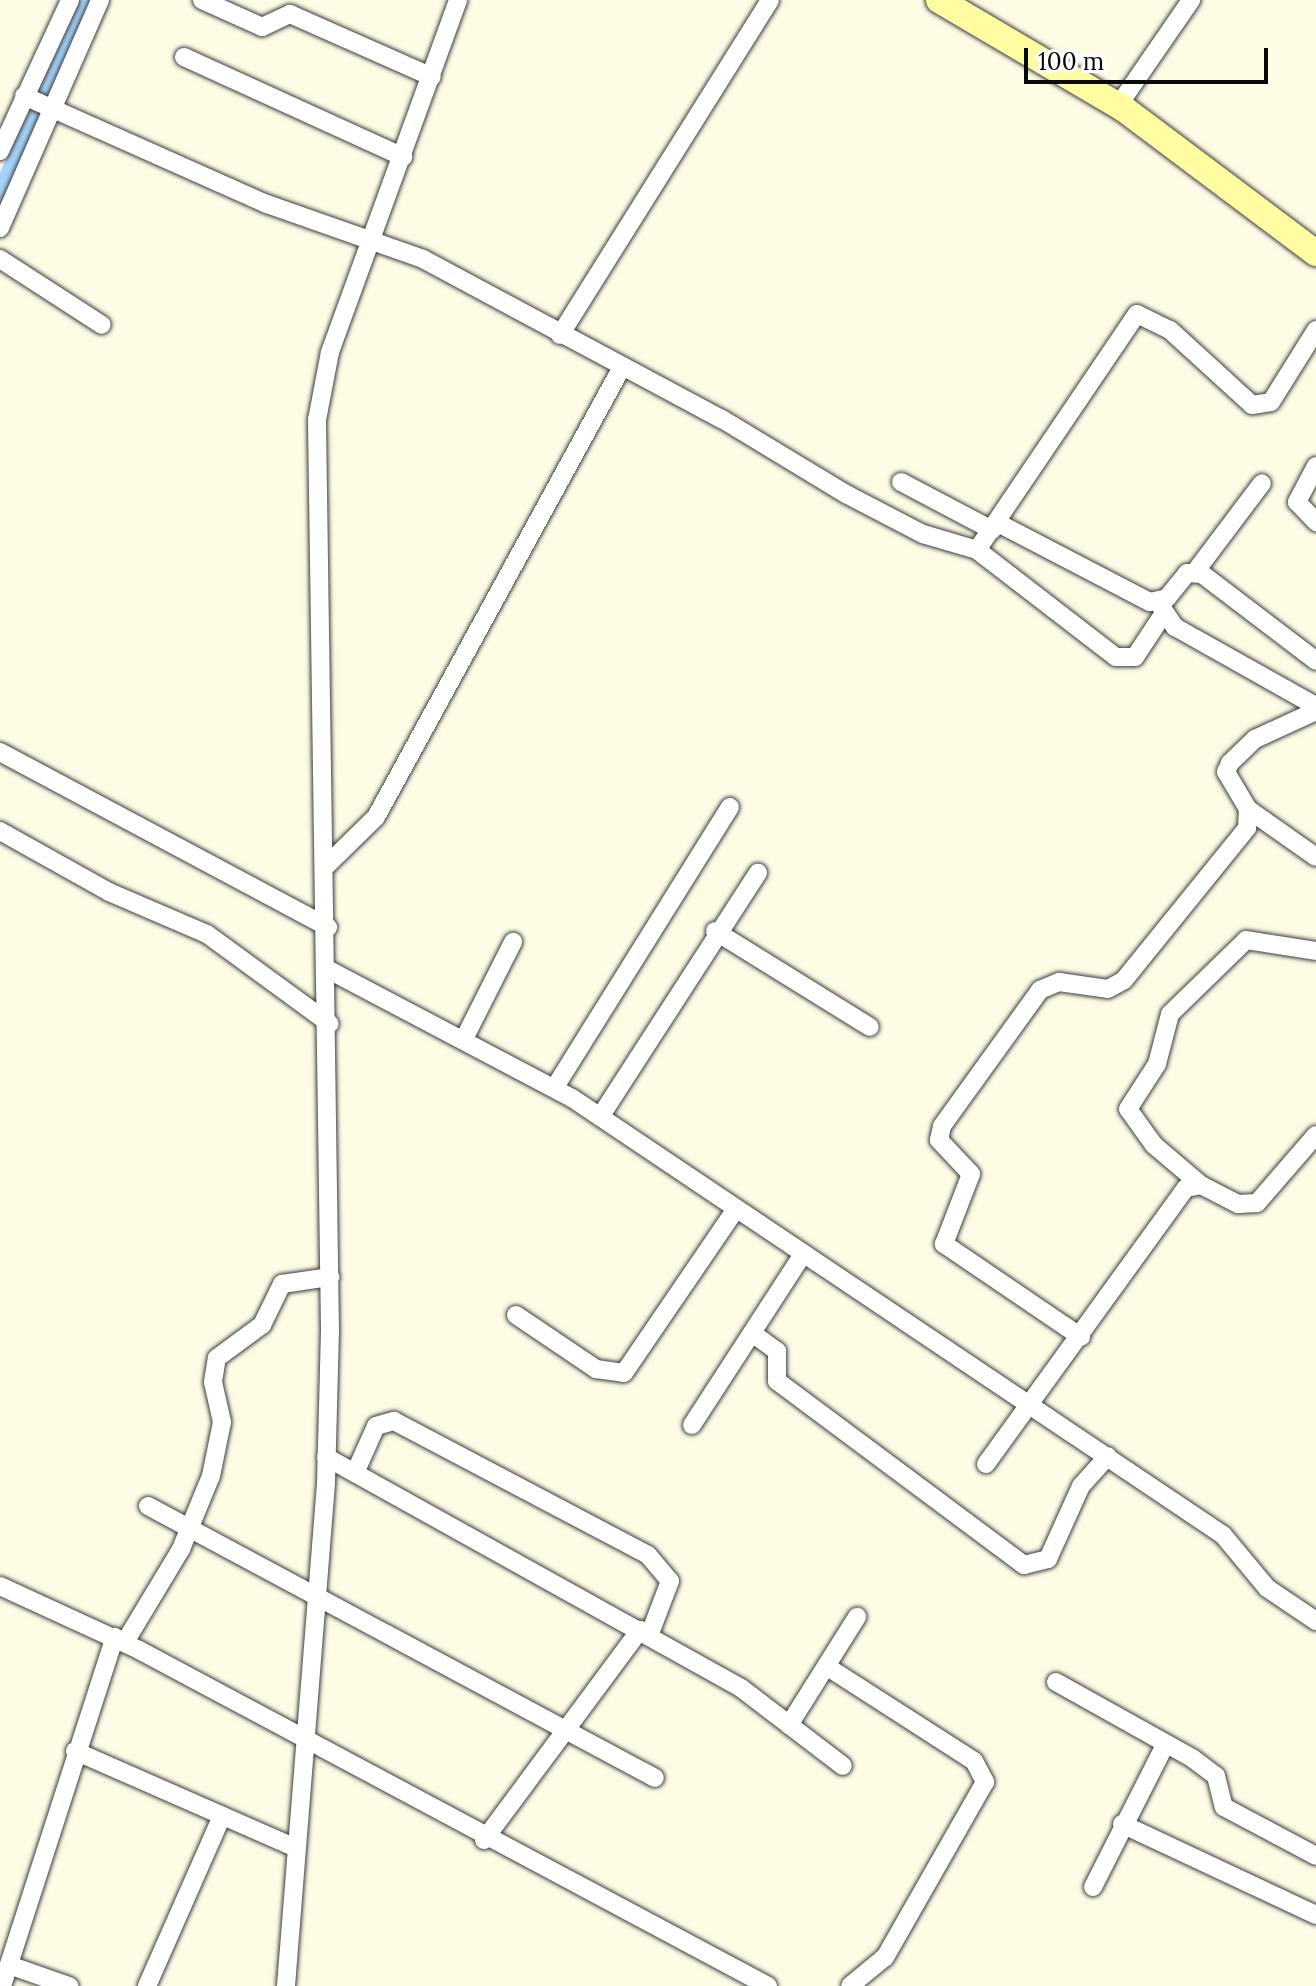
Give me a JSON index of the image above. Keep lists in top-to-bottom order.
{
  "scale_bar": "100 m"
}
